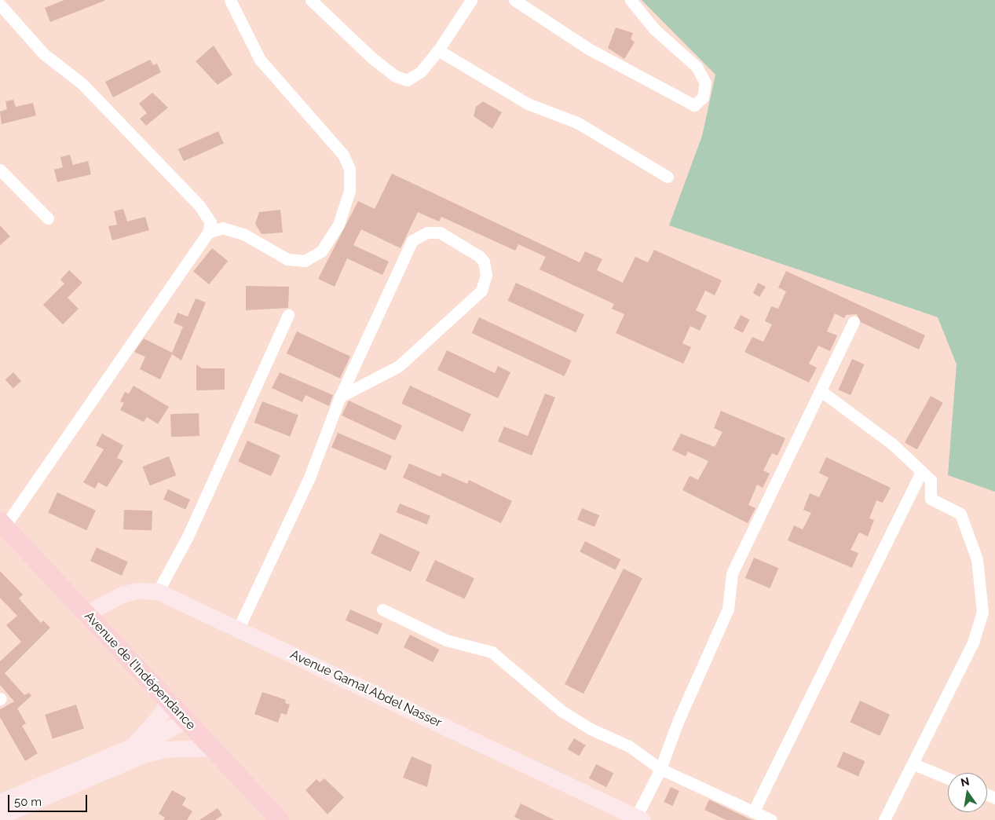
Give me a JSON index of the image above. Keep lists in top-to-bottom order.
{
  "streets": {
    "main road": ["Avenue de l'Indépendance"],
    "street": ["Avenue Gamal Abdel Nasser"]
  },
  "crossings": [
    ["Avenue de l'Indépendance", "Avenue Gamal Abdel Nasser"]
  ],
  "scale_bar": "50 m",
  "north": "top"
}
